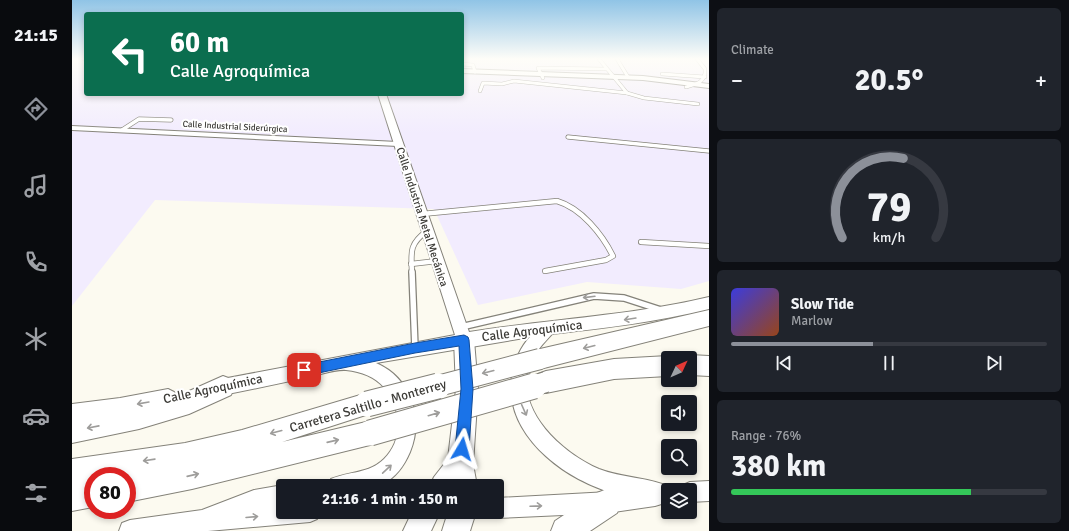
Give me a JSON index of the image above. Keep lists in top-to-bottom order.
{
  "streets": {
    "highway": ["Carretera Saltillo - Monterrey"],
    "street": ["Calle Industrial Siderúrgica", "Calle Industria Metal Mecánica", "Calle Agroquímica"]
  },
  "crossings": [
    ["Calle Industrial Siderúrgica", "Calle Industria Metal Mecánica"],
    ["Calle Industria Metal Mecánica", "Calle Agroquímica"]
  ],
  "one_way": ["Calle Agroquímica"],
  "north": "top right",
  "page": {
    "tabs": "21:15",
    "tile": [
      "Climate",
      ["Range · 76%", "380 km"]
    ],
    "turn": ["60 m", "Calle Agroquímica"],
    "heat": ["−", "20.5°", "+"],
    "song": ["Slow Tide", "Marlow"],
    "limit": "80",
    "trip": "21:16 · 1 min · 150 m",
    "gauge": ["79", "km/h"]
  }
}
